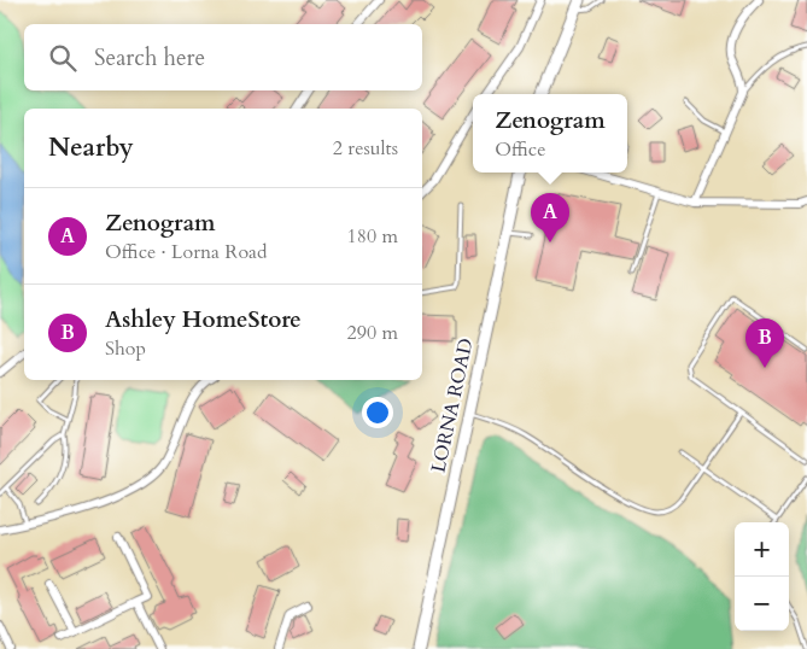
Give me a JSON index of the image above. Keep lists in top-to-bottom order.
{
  "streets": {
    "street": ["LORNA ROAD"]
  },
  "page": {
    "search": "Search here",
    "popup": ["Zenogram", "Office"],
    "heading": ["Nearby", "2 results"],
    "list": [
      {
        "mark": "A",
        "name": "Zenogram",
        "note": "Office · Lorna Road",
        "value": "180 m"
      },
      {
        "mark": "B",
        "name": "Ashley HomeStore",
        "note": "Shop",
        "value": "290 m"
      }
    ],
    "pins": ["A", "B"],
    "map_buttons": ["+", "−"]
  }
}
